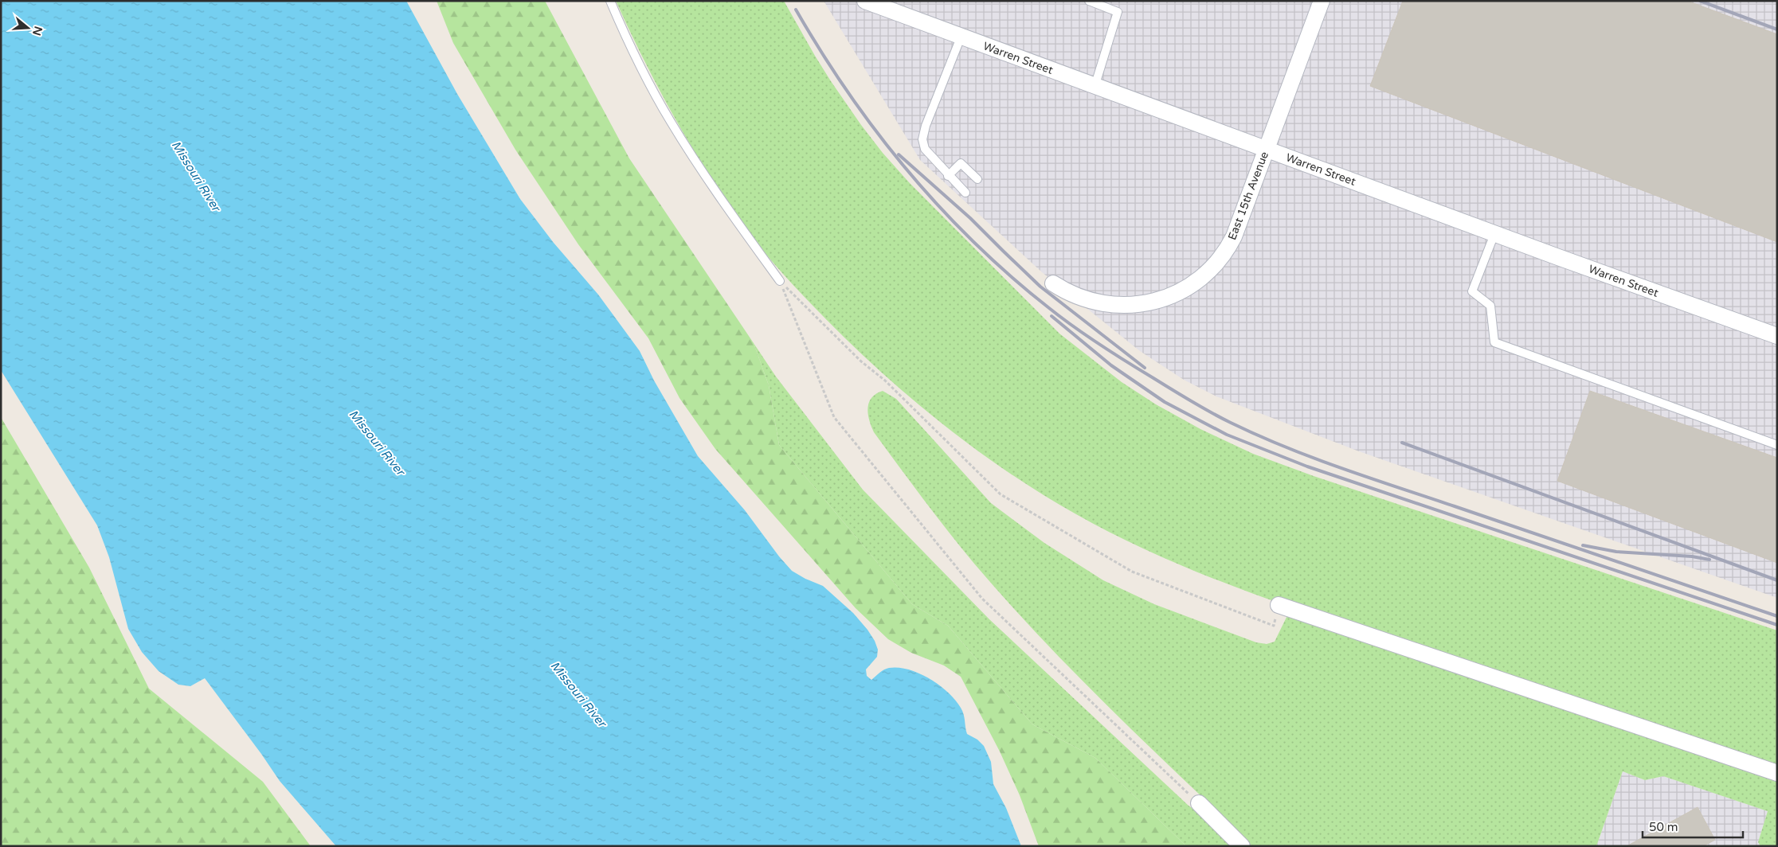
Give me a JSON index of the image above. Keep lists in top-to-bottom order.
{
  "streets": {
    "street": ["Warren Street", "East 15th Avenue"]
  },
  "crossings": [
    ["Warren Street", "East 15th Avenue"]
  ],
  "water": ["Missouri River"],
  "scale_bar": "50 m",
  "north": "right"
}
